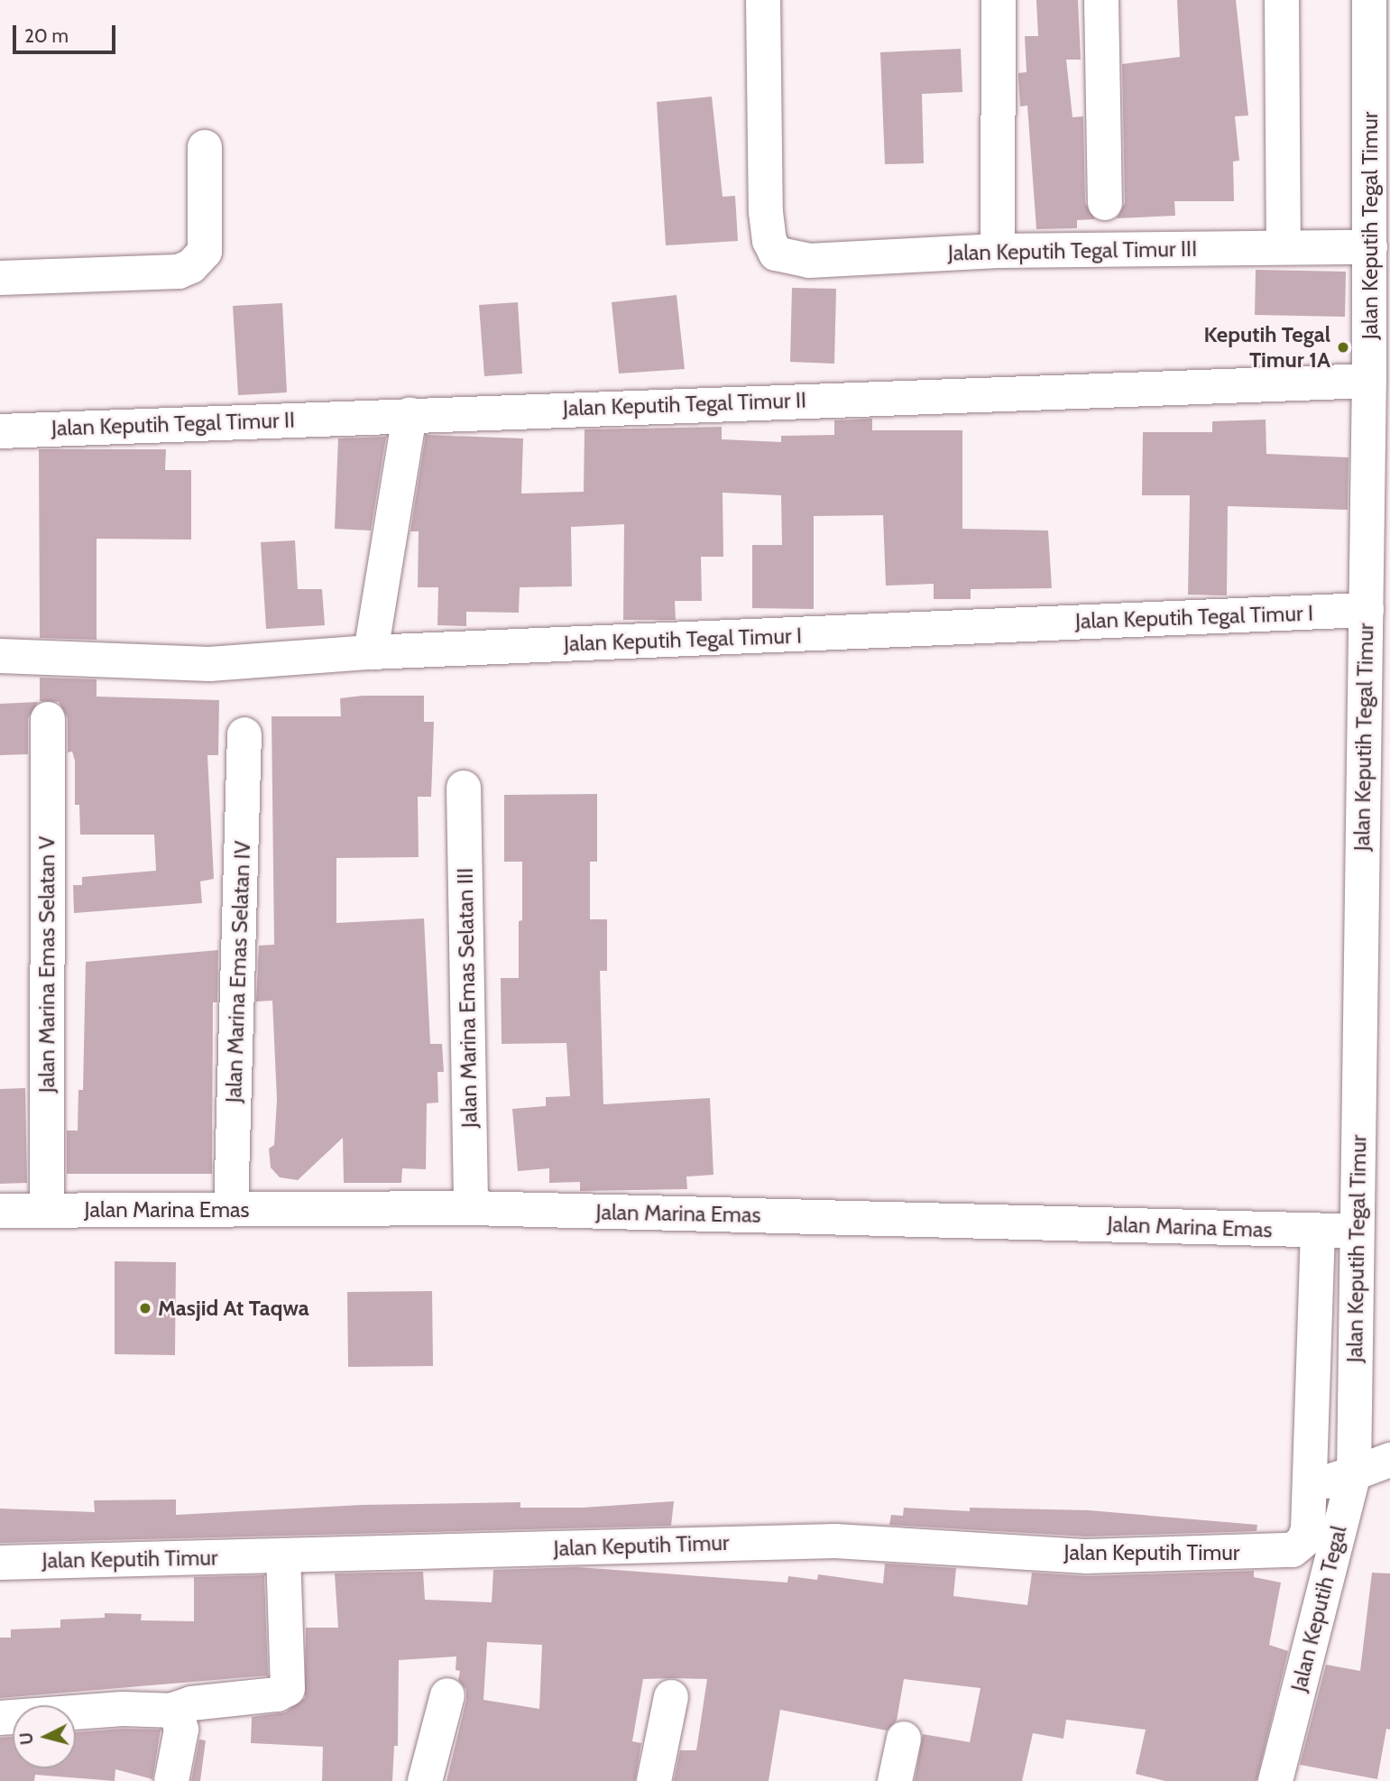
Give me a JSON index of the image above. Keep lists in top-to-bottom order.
{
  "streets": {
    "street": [
      "Jalan Keputih Tegal Timur",
      "Jalan Keputih Tegal Timur III",
      "Jalan Keputih Tegal Timur II",
      "Jalan Keputih Tegal Timur I",
      "Jalan Marina Emas Selatan V",
      "Jalan Marina Emas Selatan IV",
      "Jalan Marina Emas Selatan III",
      "Jalan Marina Emas",
      "Jalan Keputih Timur",
      "Jalan Keputih Tegal"
    ]
  },
  "crossings": [
    ["Jalan Keputih Tegal Timur", "Jalan Keputih Tegal Timur III"],
    ["Jalan Keputih Tegal Timur", "Jalan Keputih Tegal Timur II"],
    ["Jalan Keputih Tegal Timur", "Jalan Keputih Tegal Timur I"],
    ["Jalan Keputih Tegal Timur", "Jalan Marina Emas"],
    ["Jalan Keputih Tegal Timur", "Jalan Keputih Tegal"],
    ["Jalan Marina Emas Selatan V", "Jalan Marina Emas"],
    ["Jalan Marina Emas Selatan IV", "Jalan Marina Emas"],
    ["Jalan Marina Emas Selatan III", "Jalan Marina Emas"]
  ],
  "places": ["Keputih Tegal Timur 1A", "Masjid At Taqwa"],
  "scale_bar": "20 m",
  "north": "left"
}
